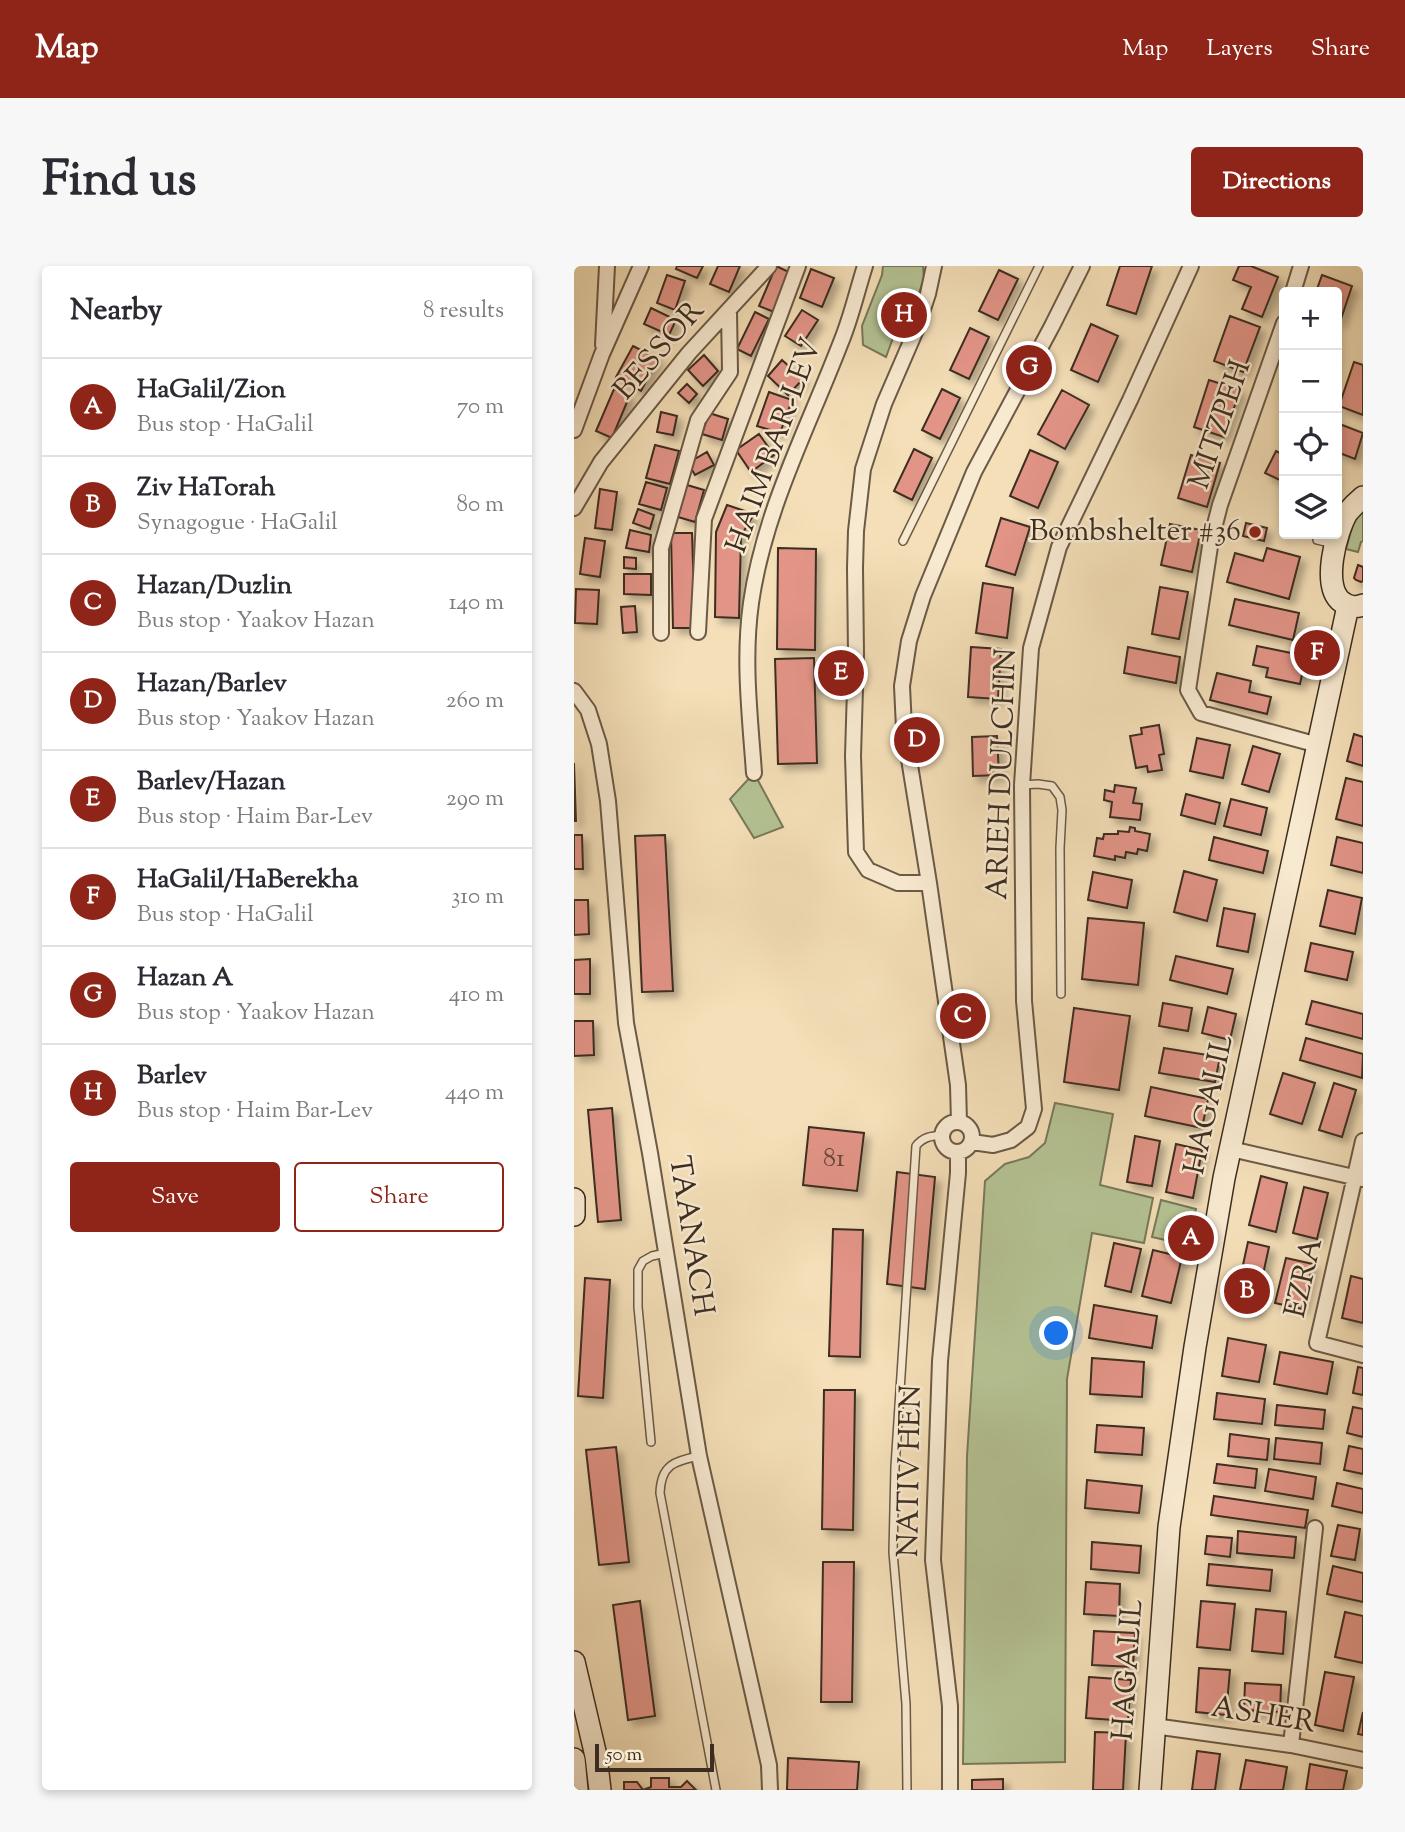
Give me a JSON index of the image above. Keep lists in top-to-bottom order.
{
  "streets": {
    "street": [
      "BESSOR",
      "MITZPEH",
      "HAIM BAR-LEV",
      "ARIEH DULCHIN",
      "HAGALIL",
      "TAANACH",
      "EZRA",
      "NATIV HEN",
      "ASHER"
    ]
  },
  "crossings": [
    ["MITZPEH", "HAGALIL"],
    ["ARIEH DULCHIN", "NATIV HEN"],
    ["HAGALIL", "ASHER"]
  ],
  "places": ["Bombshelter #36"],
  "house_numbers": ["81"],
  "scale_bar": "50 m",
  "page": {
    "header": "Map",
    "nav": ["Map", "Layers", "Share"],
    "title": "Find us",
    "buttons": [
      "Directions",
      ["Save", "Share"]
    ],
    "heading": ["Nearby", "8 results"],
    "map_buttons": ["+", "−"],
    "pins": [
      "H",
      "G",
      "F",
      "E",
      "D",
      "C",
      "A",
      "B"
    ],
    "list": [
      {
        "mark": "A",
        "name": "HaGalil/Zion",
        "note": "Bus stop · HaGalil",
        "value": "70 m"
      },
      {
        "mark": "B",
        "name": "Ziv HaTorah",
        "note": "Synagogue · HaGalil",
        "value": "80 m"
      },
      {
        "mark": "C",
        "name": "Hazan/Duzlin",
        "note": "Bus stop · Yaakov Hazan",
        "value": "140 m"
      },
      {
        "mark": "D",
        "name": "Hazan/Barlev",
        "note": "Bus stop · Yaakov Hazan",
        "value": "260 m"
      },
      {
        "mark": "E",
        "name": "Barlev/Hazan",
        "note": "Bus stop · Haim Bar-Lev",
        "value": "290 m"
      },
      {
        "mark": "F",
        "name": "HaGalil/HaBerekha",
        "note": "Bus stop · HaGalil",
        "value": "310 m"
      },
      {
        "mark": "G",
        "name": "Hazan A",
        "note": "Bus stop · Yaakov Hazan",
        "value": "410 m"
      },
      {
        "mark": "H",
        "name": "Barlev",
        "note": "Bus stop · Haim Bar-Lev",
        "value": "440 m"
      }
    ],
    "scale": "50 m"
  }
}
